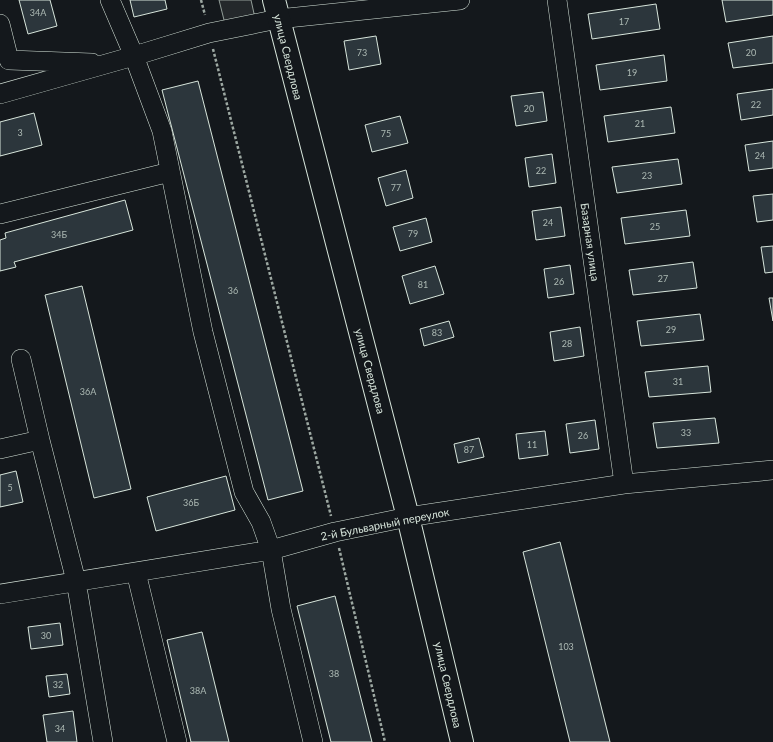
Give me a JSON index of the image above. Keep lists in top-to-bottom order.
{
  "streets": {
    "main road": ["улица Свердлова"],
    "street": ["Базарная улица", "2-й Бульварный переулок"]
  },
  "crossings": [
    ["улица Свердлова", "2-й Бульварный переулок"],
    ["Базарная улица", "2-й Бульварный переулок"]
  ],
  "house_numbers": [
    "34А",
    "17",
    "73",
    "20",
    "19",
    "22",
    "20",
    "21",
    "3",
    "75",
    "24",
    "22",
    "23",
    "77",
    "24",
    "25",
    "79",
    "34Б",
    "27",
    "26",
    "81",
    "36",
    "29",
    "83",
    "28",
    "31",
    "36А",
    "33",
    "26",
    "11",
    "87",
    "5",
    "36Б",
    "30",
    "103",
    "38",
    "32",
    "38А",
    "34"
  ]
}
